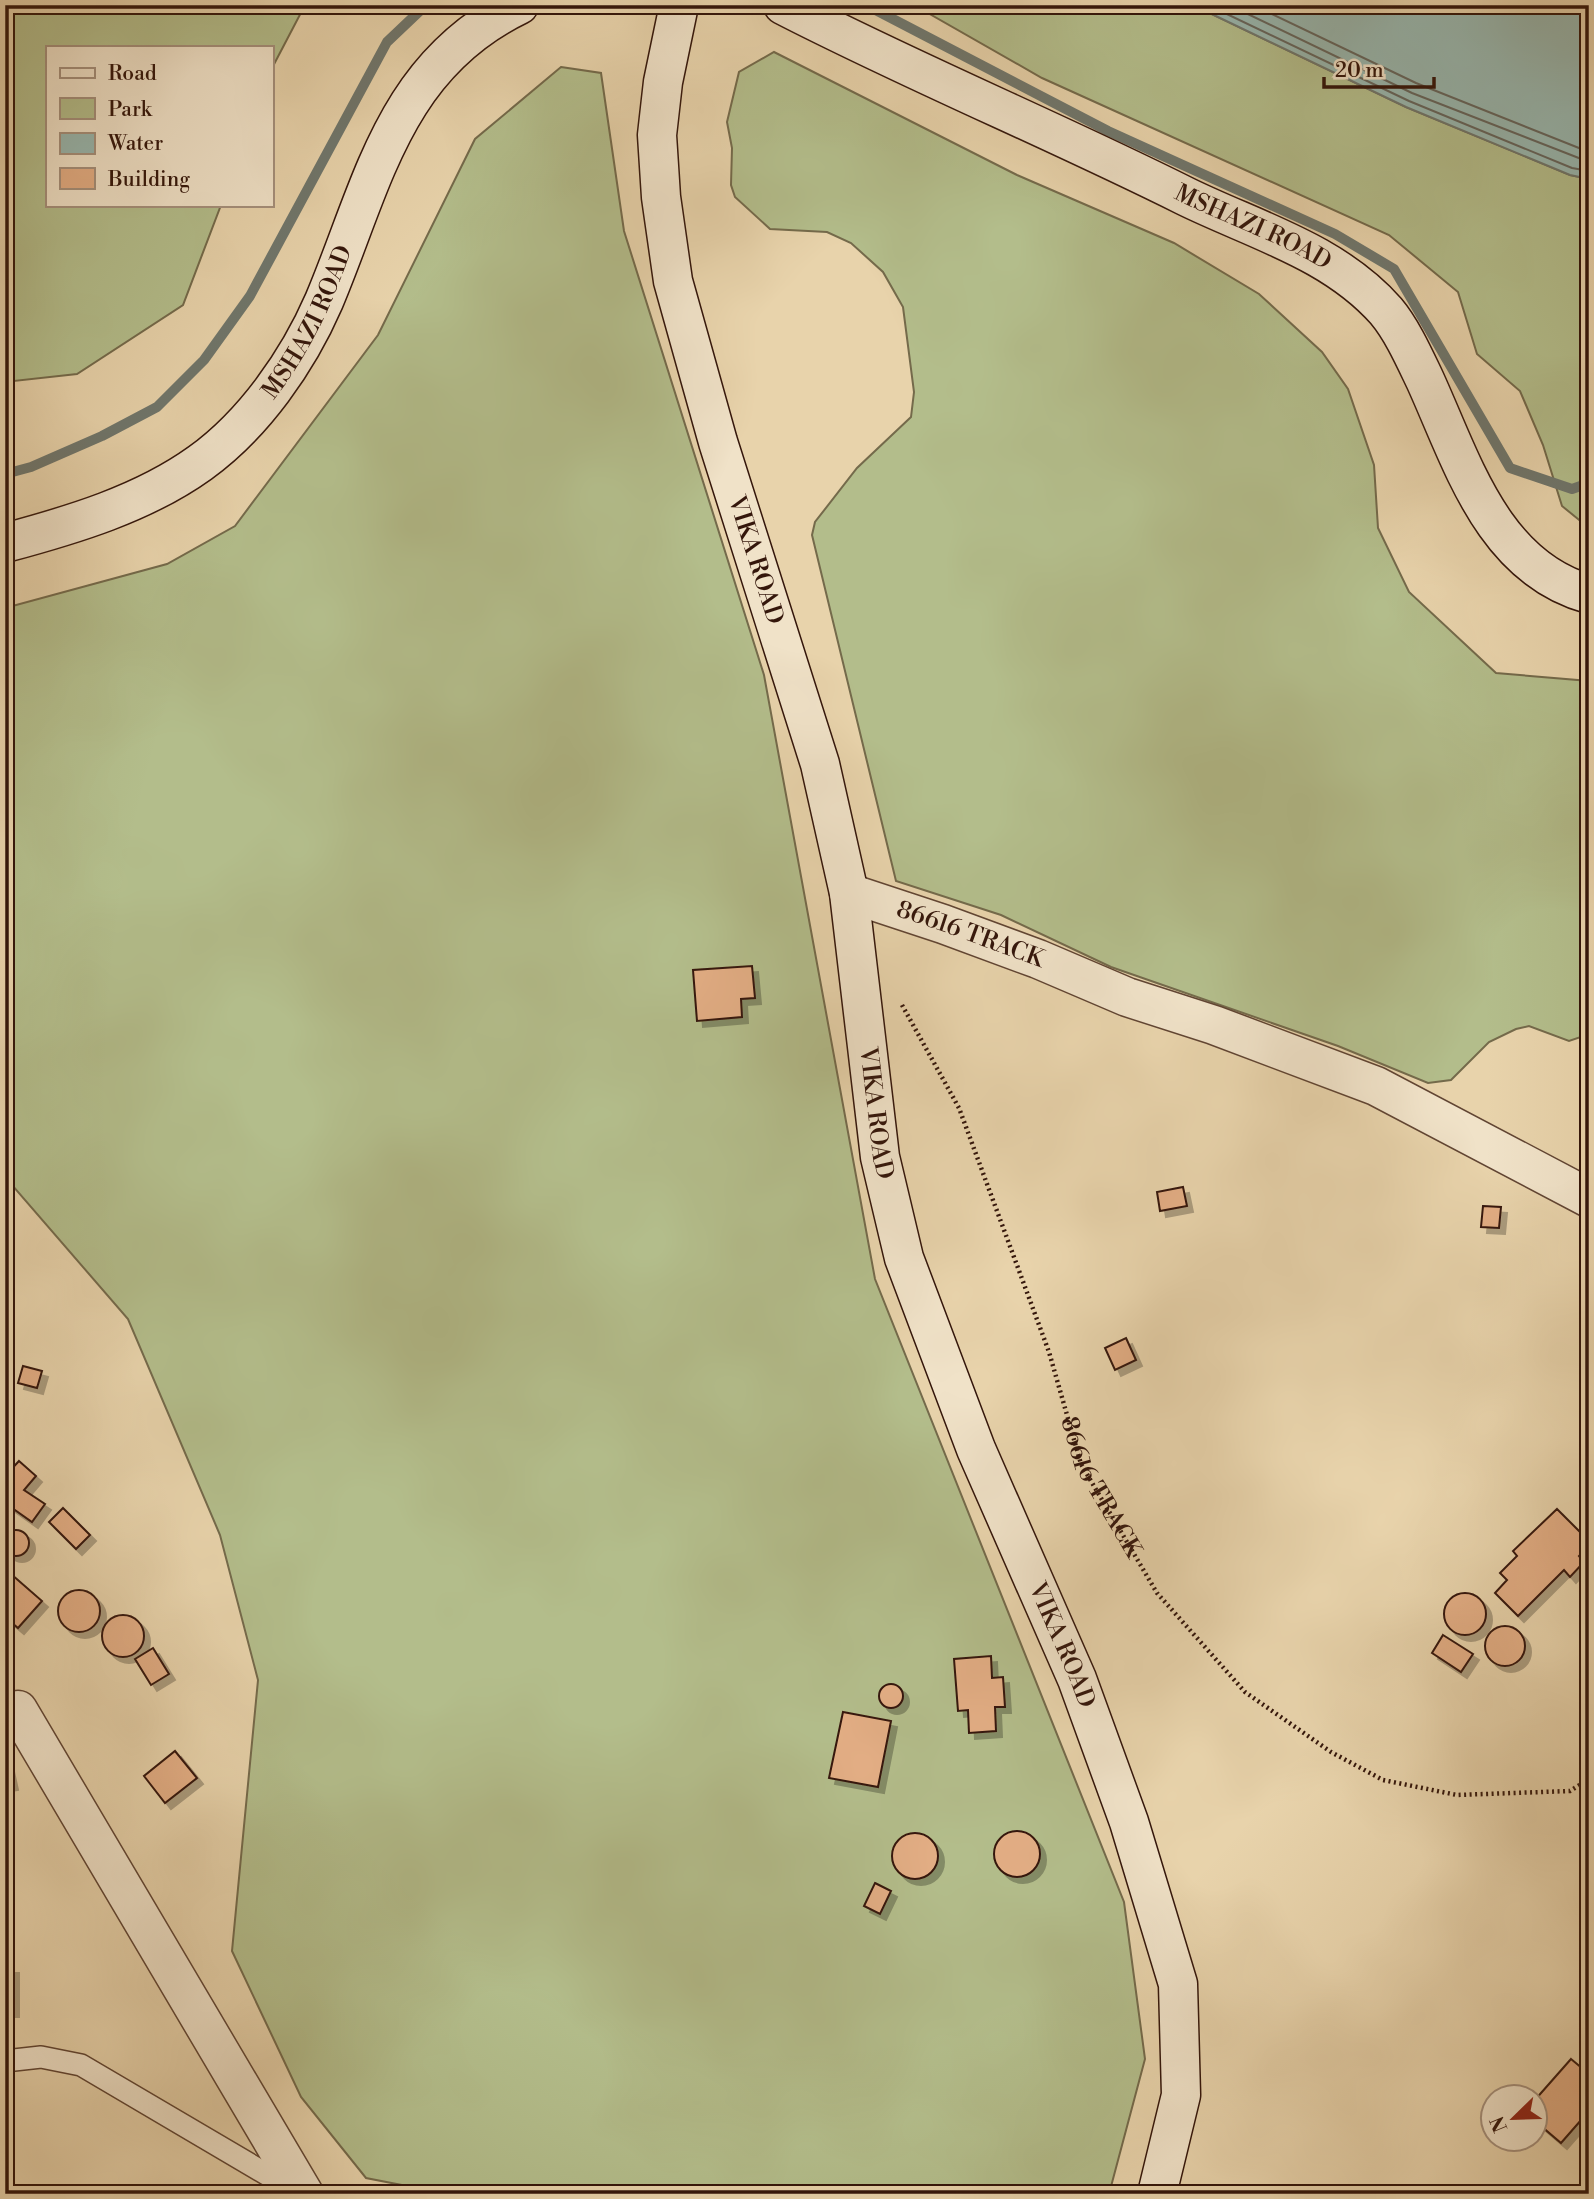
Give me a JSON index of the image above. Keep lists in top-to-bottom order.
{
  "streets": {
    "street": ["MSHAZI ROAD", "VIKA ROAD", "86616 TRACK"]
  },
  "crossings": [
    ["VIKA ROAD", "86616 TRACK"]
  ],
  "legend": [
    "Road",
    "Park",
    "Water",
    "Building"
  ],
  "scale_bar": "20 m",
  "north": "bottom left"
}
